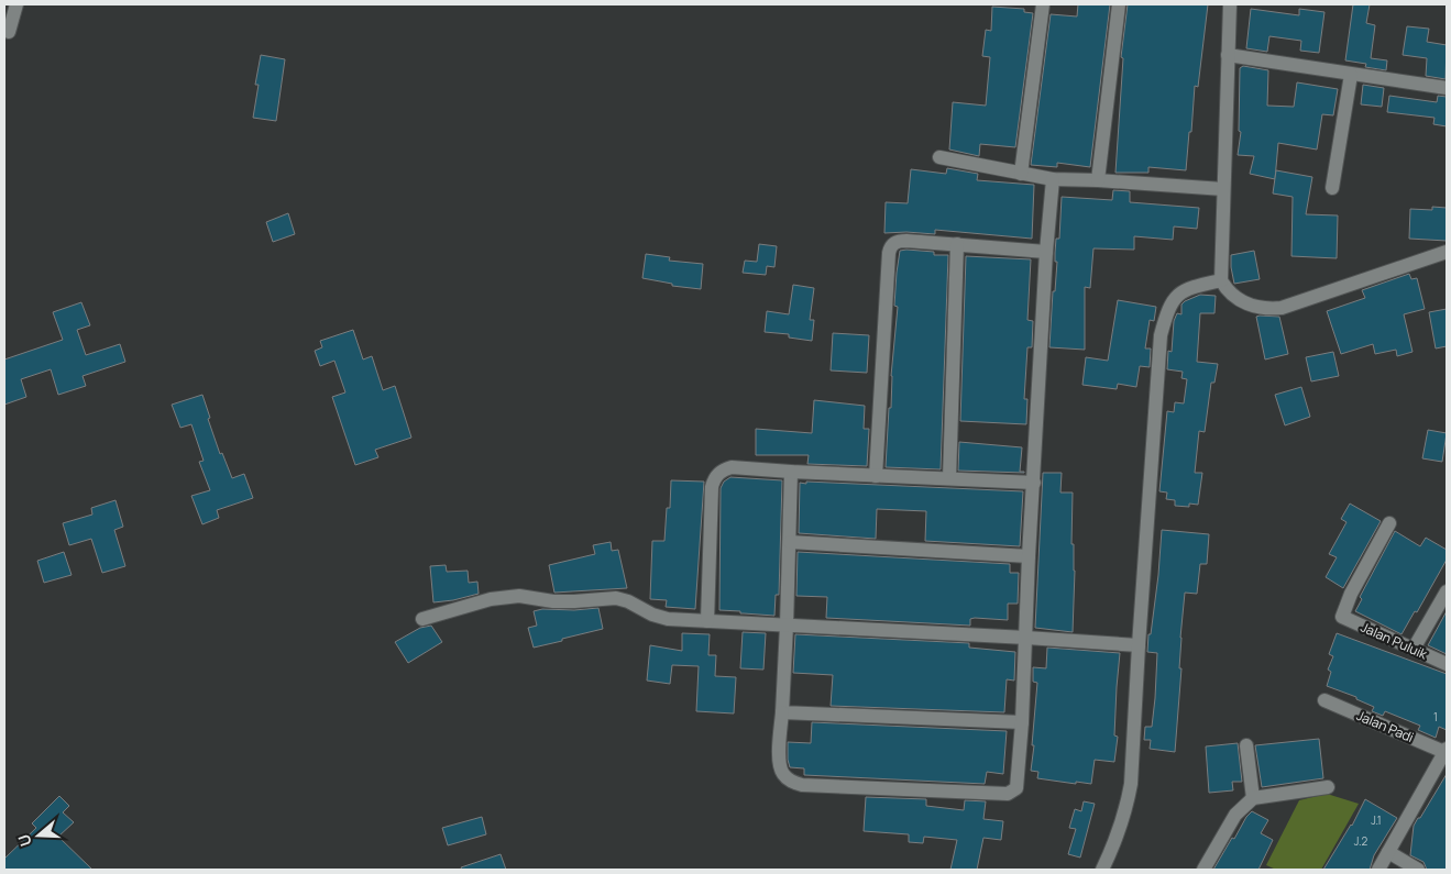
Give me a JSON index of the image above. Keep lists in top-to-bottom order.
{
  "streets": {
    "street": ["Jalan Puluik", "Jalan Padi"]
  },
  "house_numbers": ["1", "J.1", "J.2"],
  "north": "left"
}
